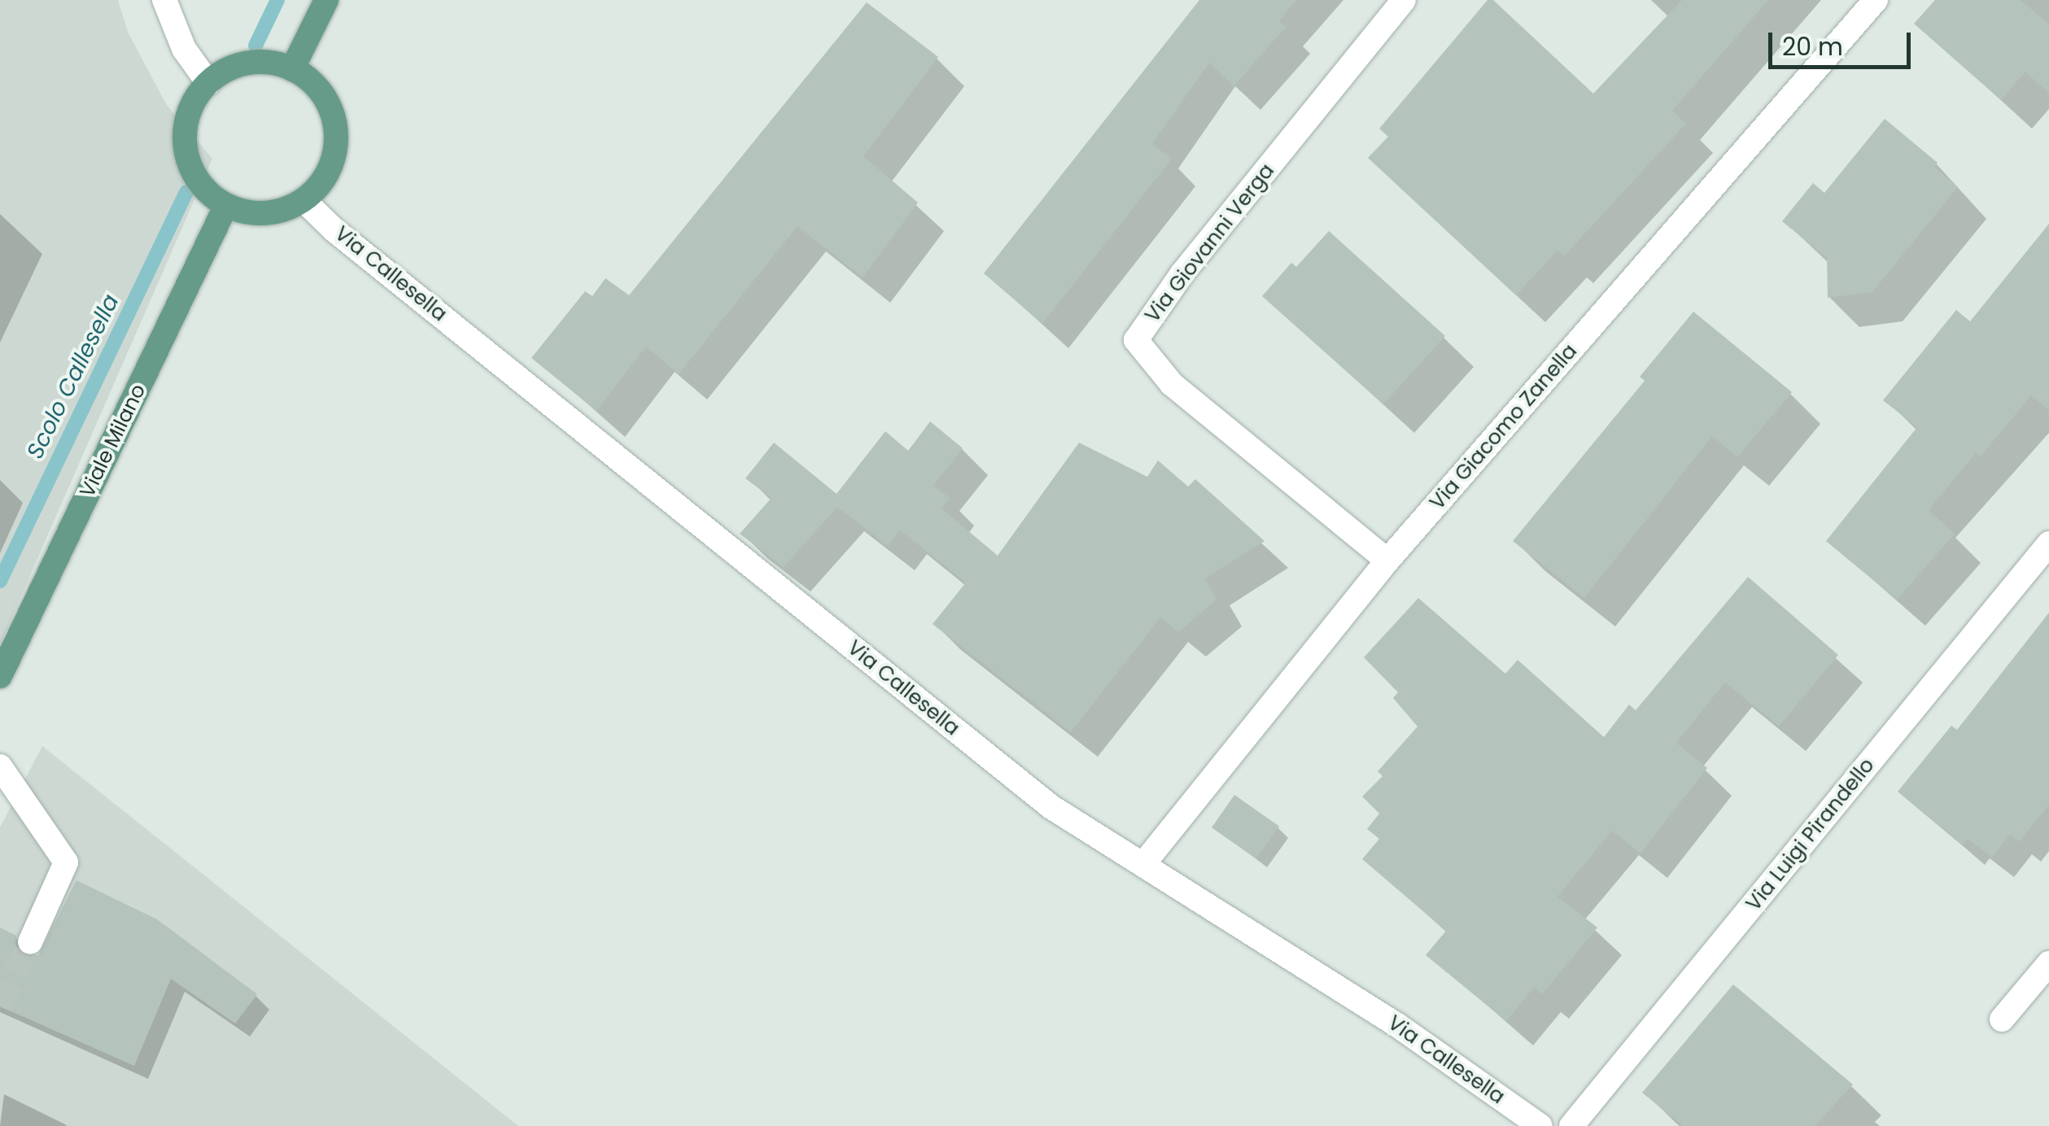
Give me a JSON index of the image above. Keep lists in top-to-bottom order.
{
  "streets": {
    "main road": ["Viale Milano"],
    "street": [
      "Via Giovanni Verga",
      "Via Callesella",
      "Via Giacomo Zanella",
      "Via Luigi Pirandello"
    ]
  },
  "crossings": [
    ["Via Giovanni Verga", "Via Giacomo Zanella"],
    ["Via Callesella", "Via Giacomo Zanella"],
    ["Via Callesella", "Viale Milano"]
  ],
  "water": ["Scolo Callesella"],
  "scale_bar": "20 m"
}
